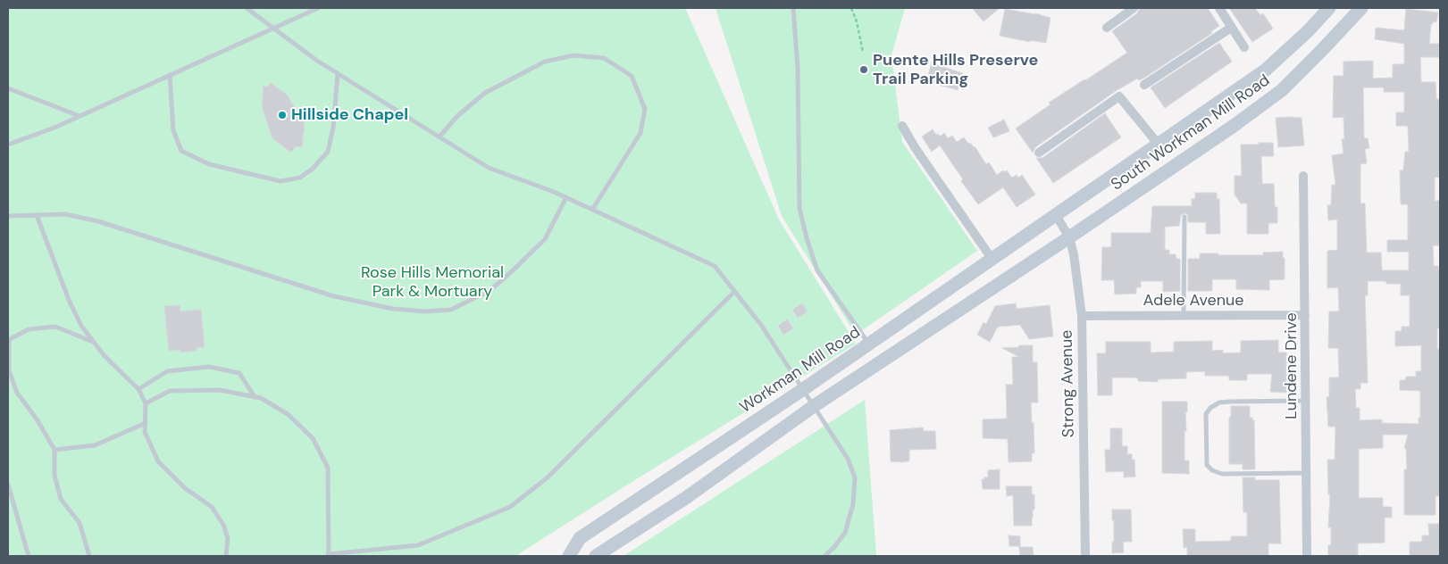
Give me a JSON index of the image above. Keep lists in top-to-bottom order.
{
  "streets": {
    "main road": ["South Workman Mill Road", "Workman Mill Road"],
    "street": ["Adele Avenue", "Lundene Drive", "Strong Avenue"]
  },
  "crossings": [
    ["South Workman Mill Road", "Workman Mill Road"],
    ["South Workman Mill Road", "Strong Avenue"],
    ["Adele Avenue", "Lundene Drive"],
    ["Adele Avenue", "Strong Avenue"],
    ["Workman Mill Road", "Strong Avenue"]
  ],
  "parks": ["Rose Hills Memorial Park & Mortuary"],
  "places": ["Puente Hills Preserve Trail Parking", "Hillside Chapel"]
}
